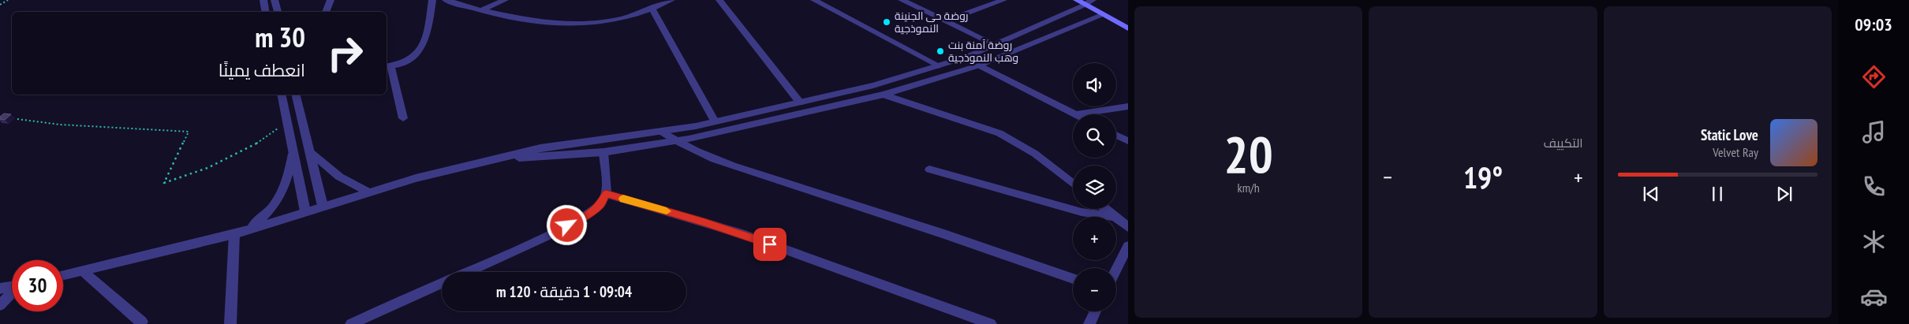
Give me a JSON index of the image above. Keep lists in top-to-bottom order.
{
  "places": ["روضة حي الجنينة النموذجية", "روضة آمنة بنت وهب النموذجية"],
  "page": {
    "tabs": "09:03",
    "tile": [
      "التكييف",
      ["20", "km/h"]
    ],
    "turn": ["30 m", "انعطف يمينًا"],
    "map_buttons": ["+", "−"],
    "song": ["Static Love", "Velvet Ray"],
    "heat": ["−", "19°", "+"],
    "limit": "30",
    "trip": "09:04 · 1 دقيقة · 120 m"
  }
}
